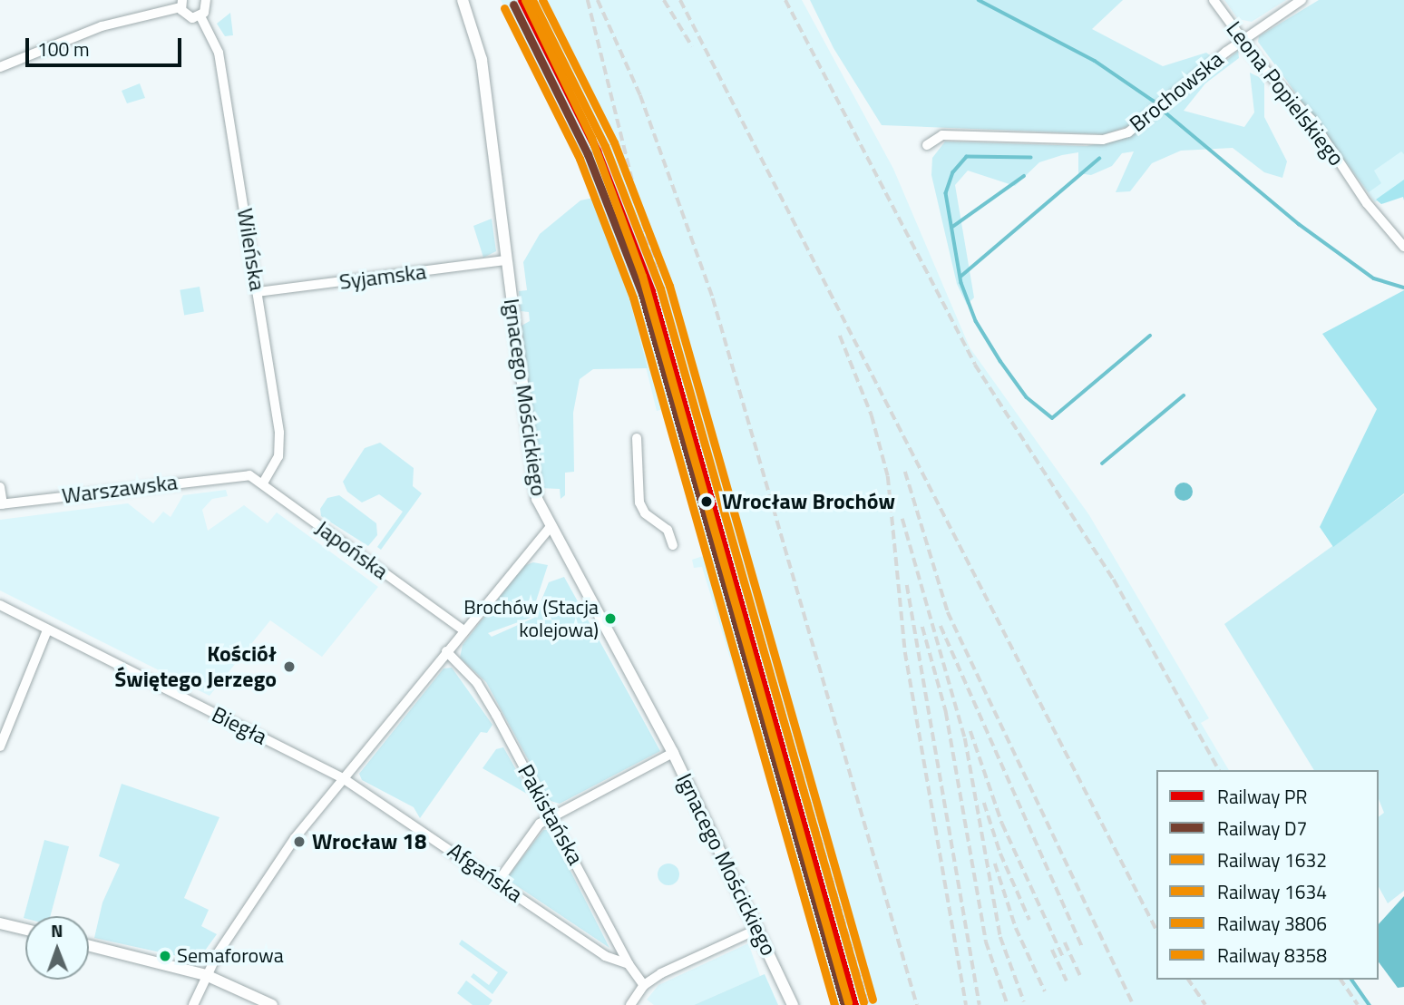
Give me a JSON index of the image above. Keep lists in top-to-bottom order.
{
  "streets": {
    "street": [
      "Brochowska",
      "Leona Popielskiego",
      "Wileńska",
      "Syjamska",
      "Ignacego Mościckiego",
      "Warszawska",
      "Japońska",
      "Biegła",
      "Pakistańska",
      "Afgańska"
    ]
  },
  "crossings": [
    ["Brochowska", "Leona Popielskiego"],
    ["Wileńska", "Syjamska"],
    ["Wileńska", "Japońska"],
    ["Syjamska", "Ignacego Mościckiego"],
    ["Warszawska", "Japońska"],
    ["Biegła", "Afgańska"],
    ["Pakistańska", "Afgańska"]
  ],
  "places": [
    "Wrocław Brochów",
    "Brochów (Stacja kolejowa)",
    "Kościół Świętego Jerzego",
    "Wrocław 18",
    "Semaforowa"
  ],
  "lines": [
    "rail line PR",
    "rail line 1632",
    "rail line 3806",
    "rail line 8358",
    "rail line D7",
    "rail line 1634"
  ],
  "legend": [
    "Railway PR",
    "Railway D7",
    "Railway 1632",
    "Railway 1634",
    "Railway 3806",
    "Railway 8358"
  ],
  "scale_bar": "100 m",
  "north": "top"
}
